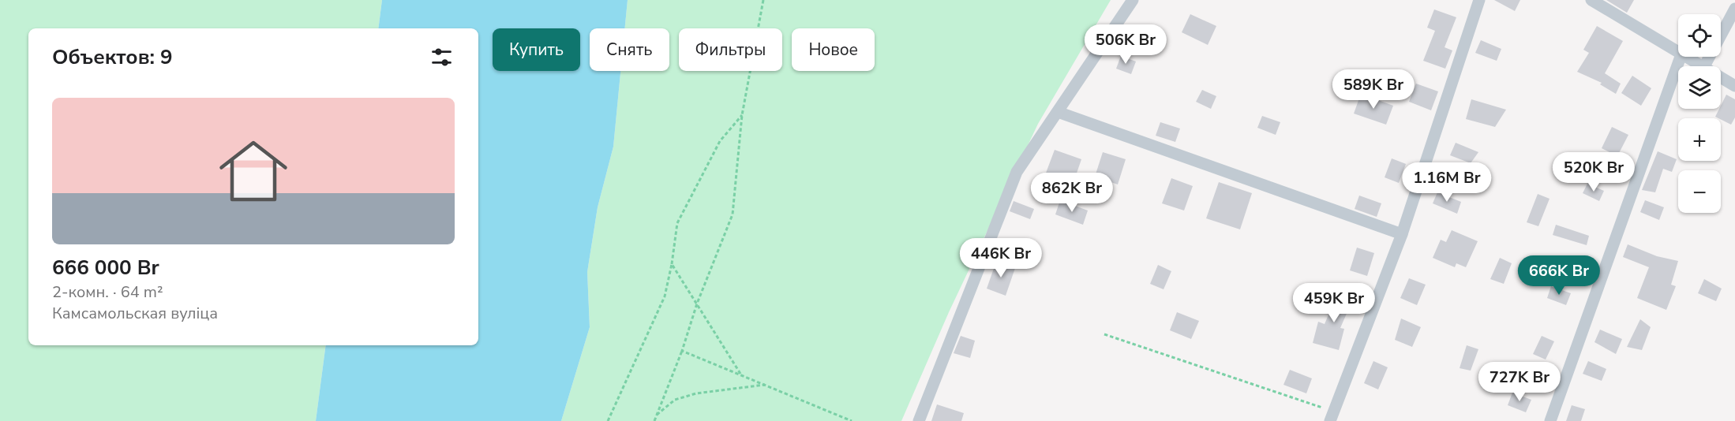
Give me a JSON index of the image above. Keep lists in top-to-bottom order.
{
  "page": {
    "map_buttons": ["+", "−"],
    "price": [
      "506K Br",
      "589K Br",
      "520K Br",
      "1.16M Br",
      "862K Br",
      "446K Br",
      "666K Br",
      "459K Br",
      "727K Br"
    ],
    "chip": [
      "Купить",
      "Снять",
      "Фильтры",
      "Новое"
    ],
    "heading": "Объектов: 9",
    "list": [
      {
        "name": "666 000 Br",
        "note": "2-комн. · 64 m² · Камсамольская вуліца"
      }
    ]
  }
}
